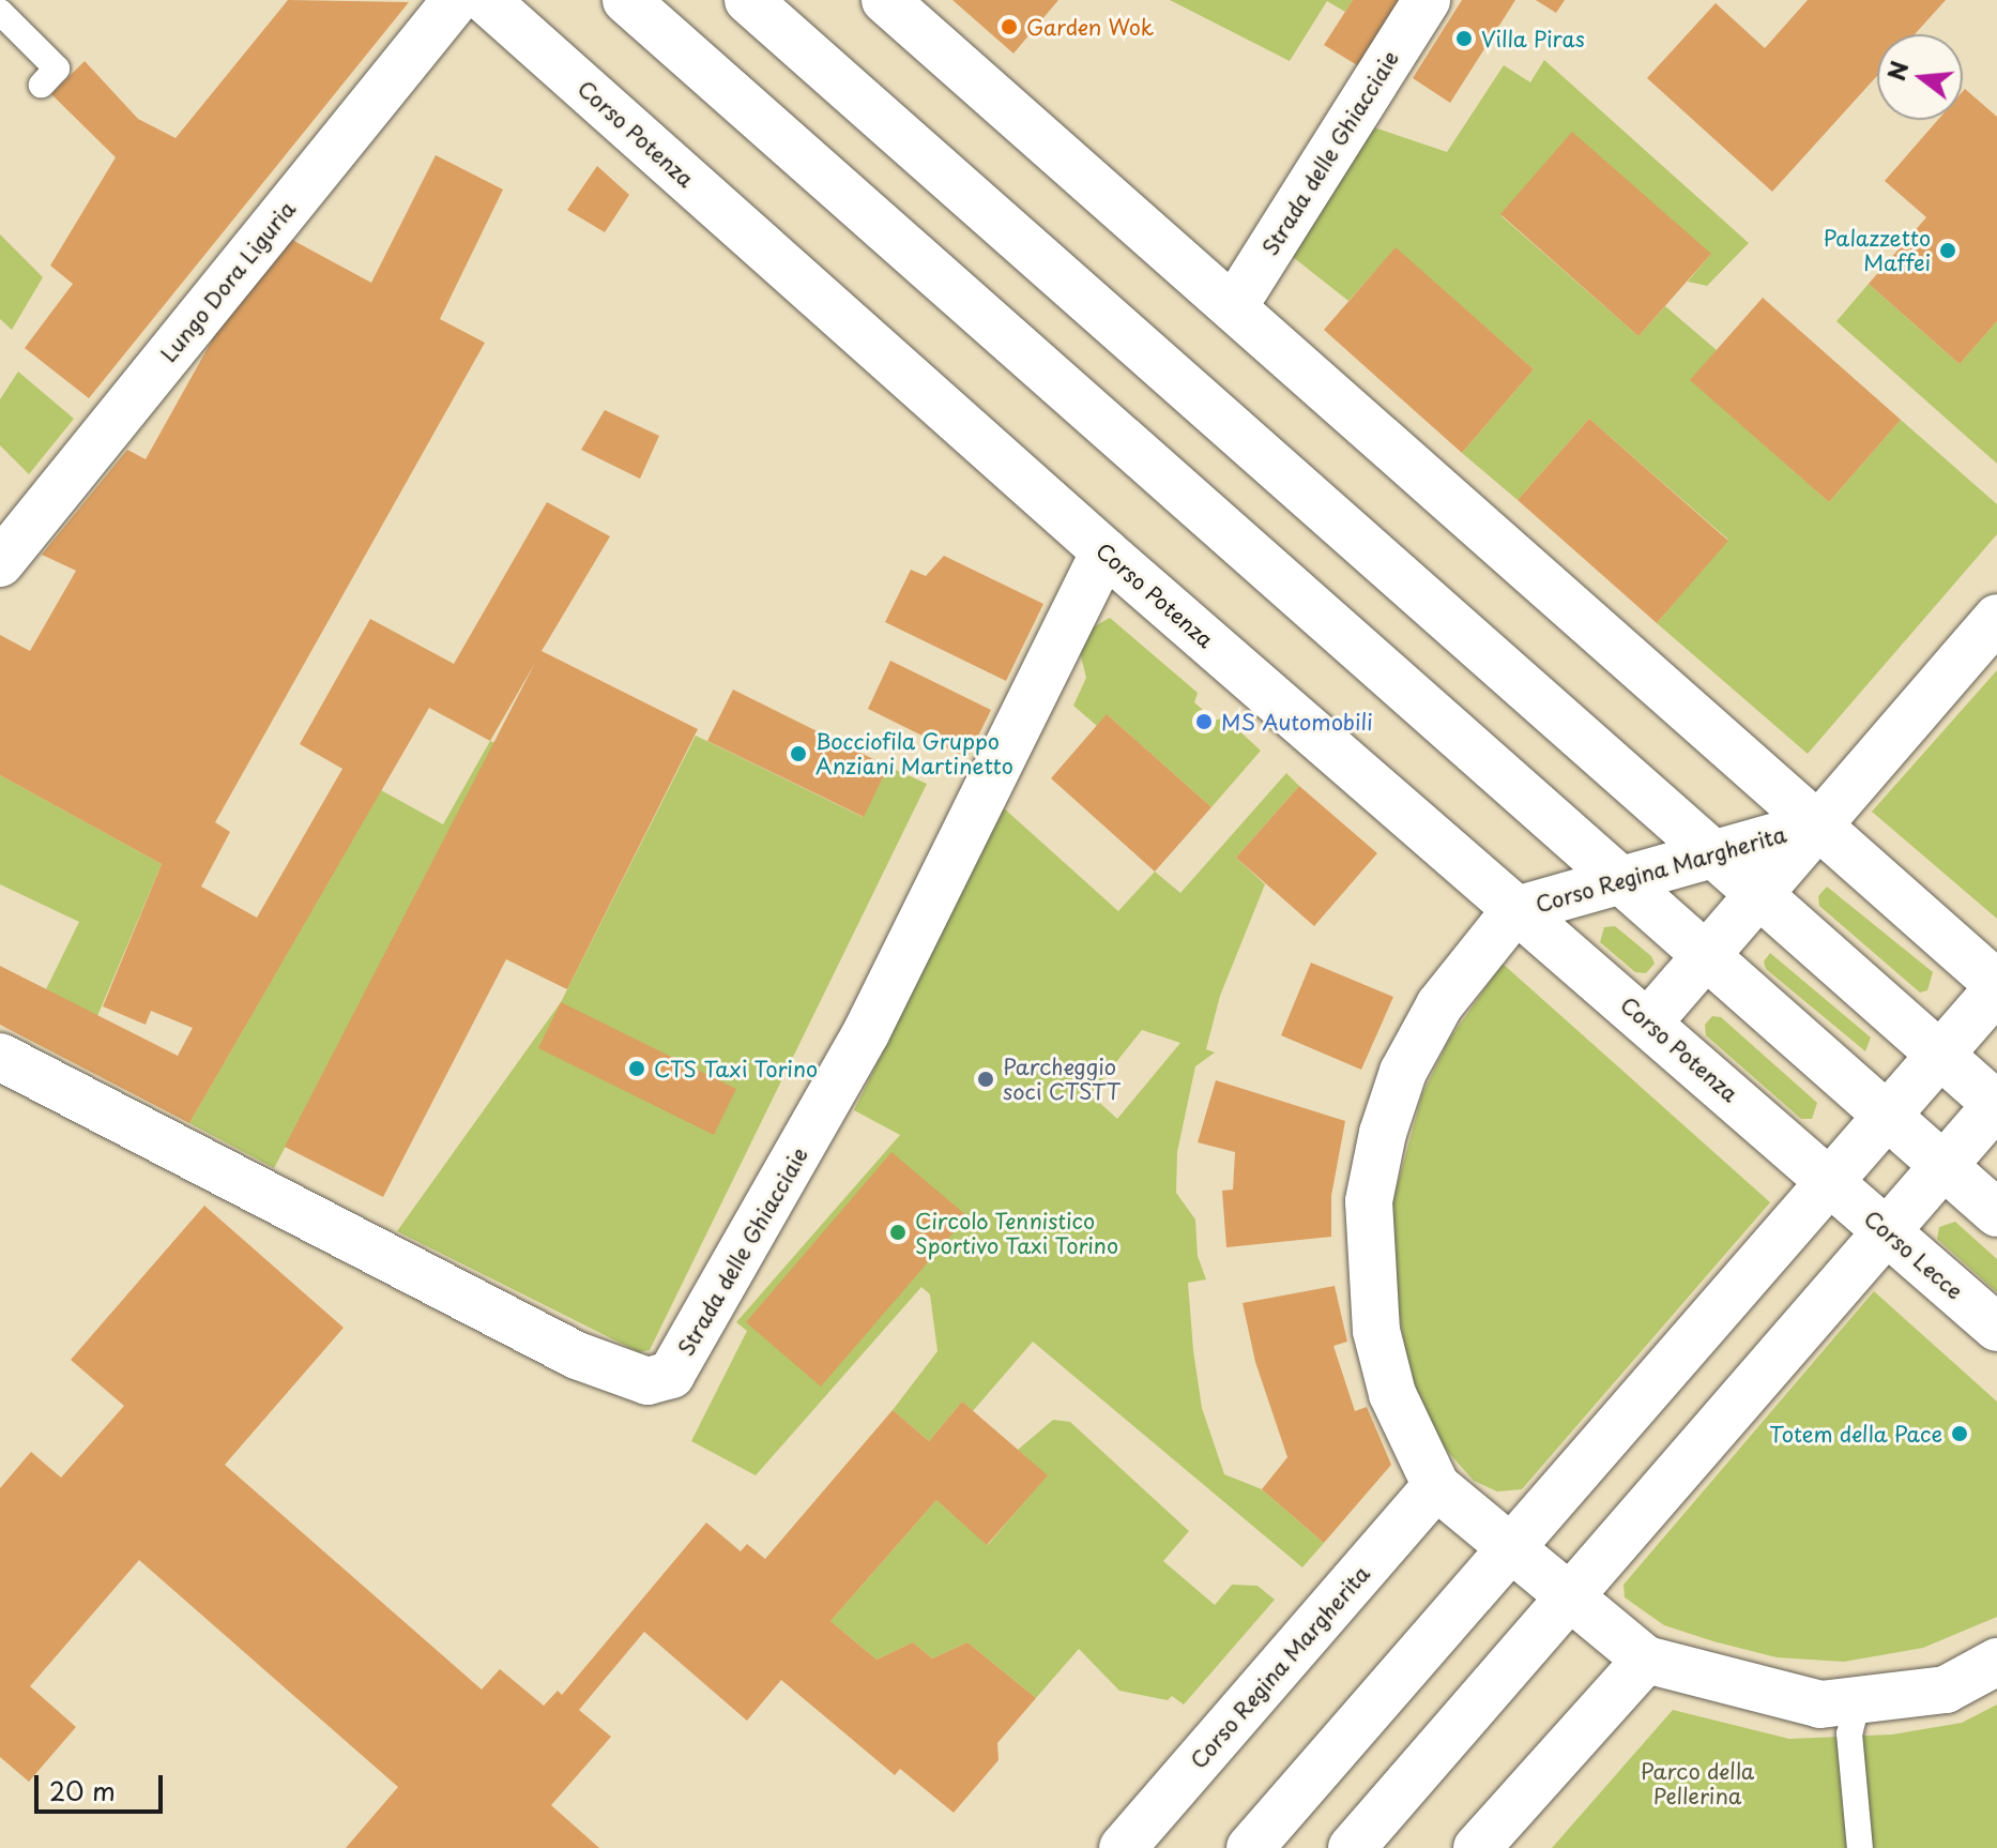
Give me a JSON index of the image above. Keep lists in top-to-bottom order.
{
  "streets": {
    "street": [
      "Corso Potenza",
      "Strada delle Ghiacciaie",
      "Lungo Dora Liguria",
      "Corso Regina Margherita",
      "Corso Lecce"
    ]
  },
  "crossings": [
    ["Corso Potenza", "Strada delle Ghiacciaie"],
    ["Corso Potenza", "Corso Regina Margherita"],
    ["Corso Potenza", "Corso Lecce"]
  ],
  "parks": ["Parco della Pellerina"],
  "places": [
    "Garden Wok",
    "Villa Piras",
    "Palazzetto Maffei",
    "MS Automobili",
    "Bocciofila Gruppo Anziani Martinetto",
    "CTS Taxi Torino",
    "Parcheggio soci CTSTT",
    "Circolo Tennistico Sportivo Taxi Torino",
    "Totem della Pace"
  ],
  "scale_bar": "20 m",
  "north": "left"
}
